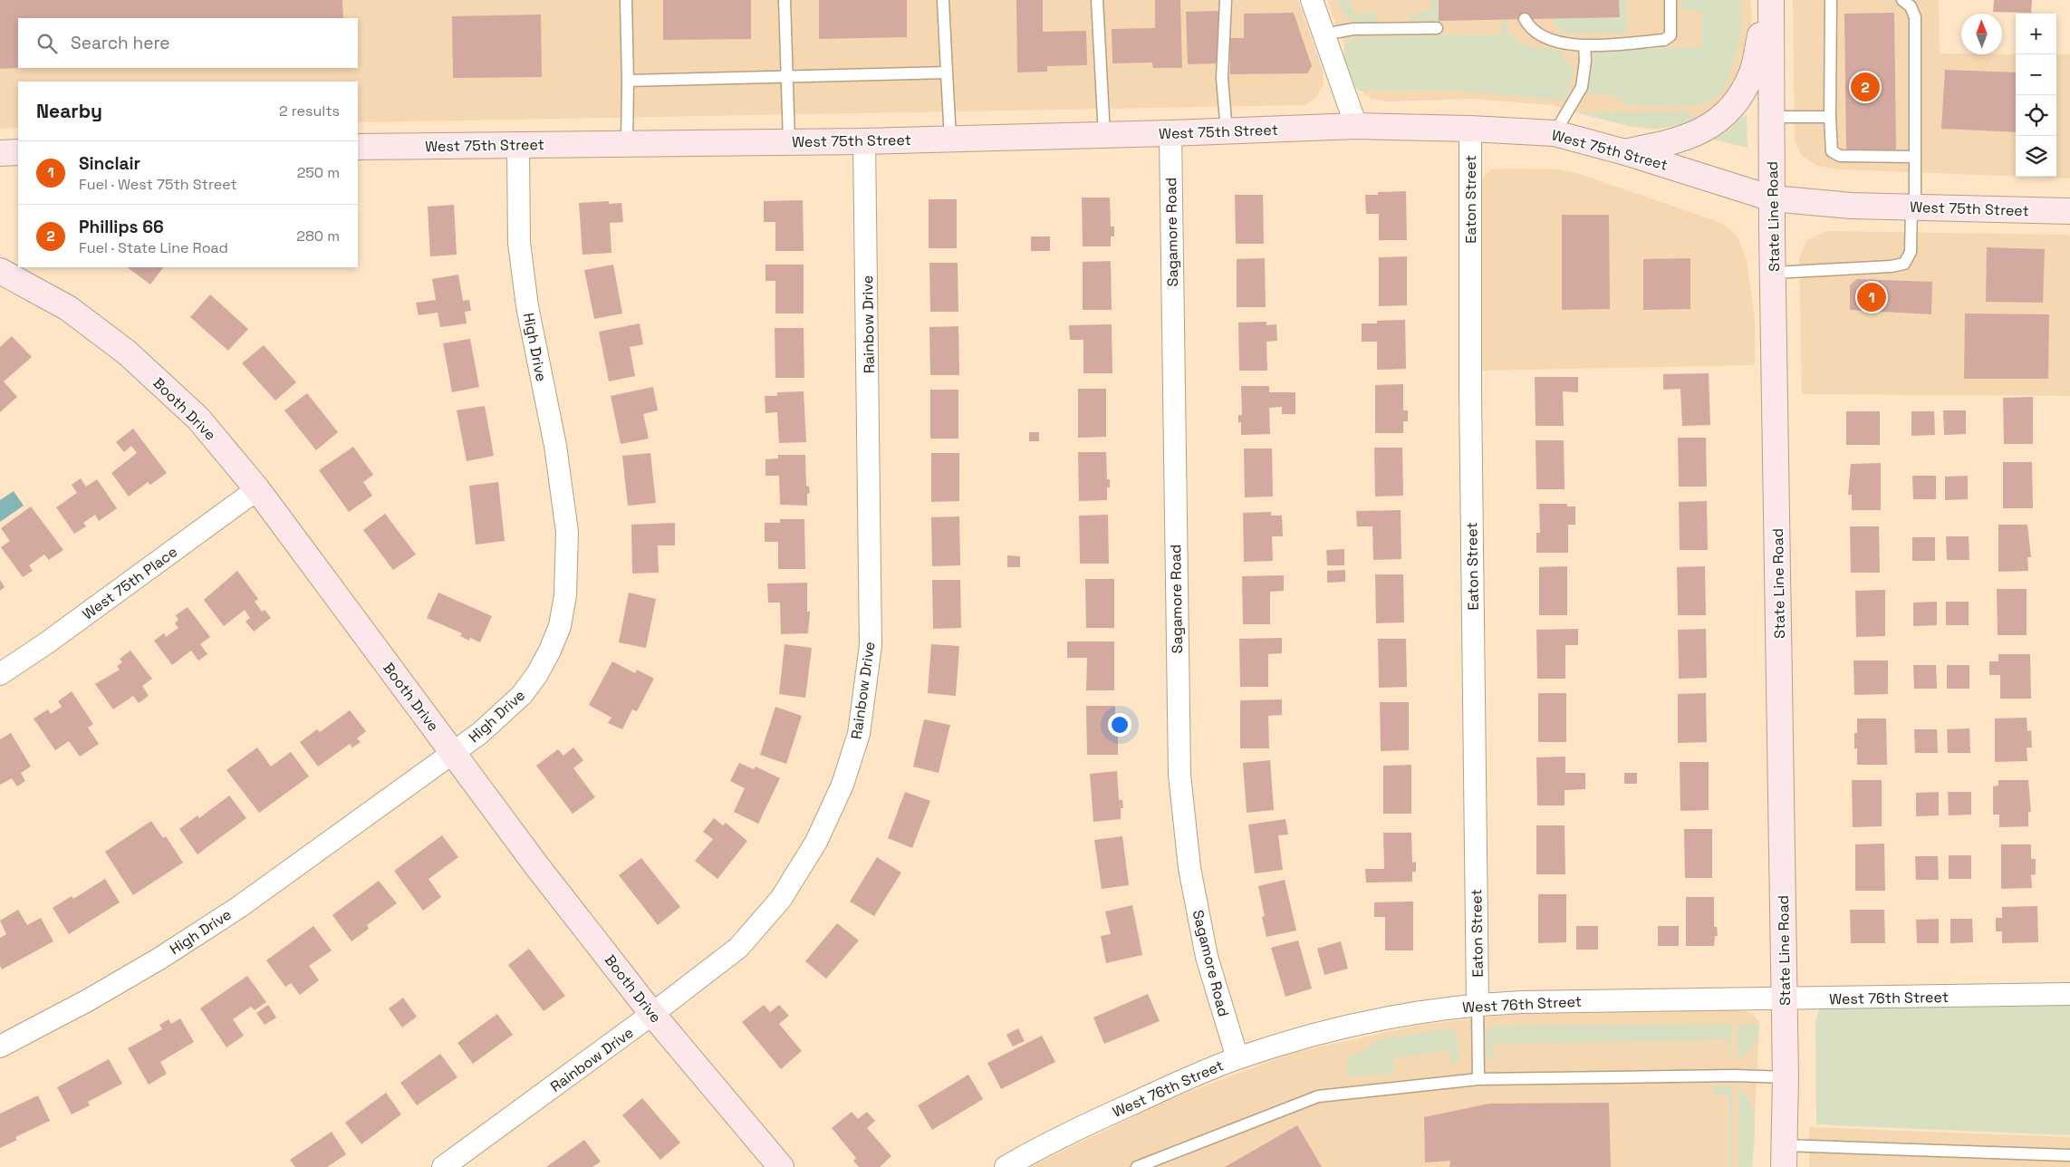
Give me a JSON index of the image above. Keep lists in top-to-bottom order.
{
  "streets": {
    "main road": ["West 75th Street", "State Line Road", "Booth Drive"],
    "street": [
      "Eaton Street",
      "Sagamore Road",
      "Rainbow Drive",
      "High Drive",
      "West 75th Place",
      "West 76th Street"
    ]
  },
  "crossings": [
    ["West 75th Street", "Eaton Street"],
    ["West 75th Street", "State Line Road"],
    ["West 75th Street", "Sagamore Road"],
    ["West 75th Street", "Rainbow Drive"],
    ["West 75th Street", "High Drive"],
    ["Eaton Street", "West 76th Street"],
    ["State Line Road", "West 76th Street"],
    ["Sagamore Road", "West 76th Street"],
    ["Rainbow Drive", "Booth Drive"],
    ["High Drive", "Booth Drive"],
    ["Booth Drive", "West 75th Place"]
  ],
  "north": "top",
  "page": {
    "map_buttons": ["+", "−"],
    "search": "Search here",
    "pins": ["2", "1"],
    "heading": ["Nearby", "2 results"],
    "list": [
      {
        "mark": "1",
        "name": "Sinclair",
        "note": "Fuel · West 75th Street",
        "value": "250 m"
      },
      {
        "mark": "2",
        "name": "Phillips 66",
        "note": "Fuel · State Line Road",
        "value": "280 m"
      }
    ]
  }
}
